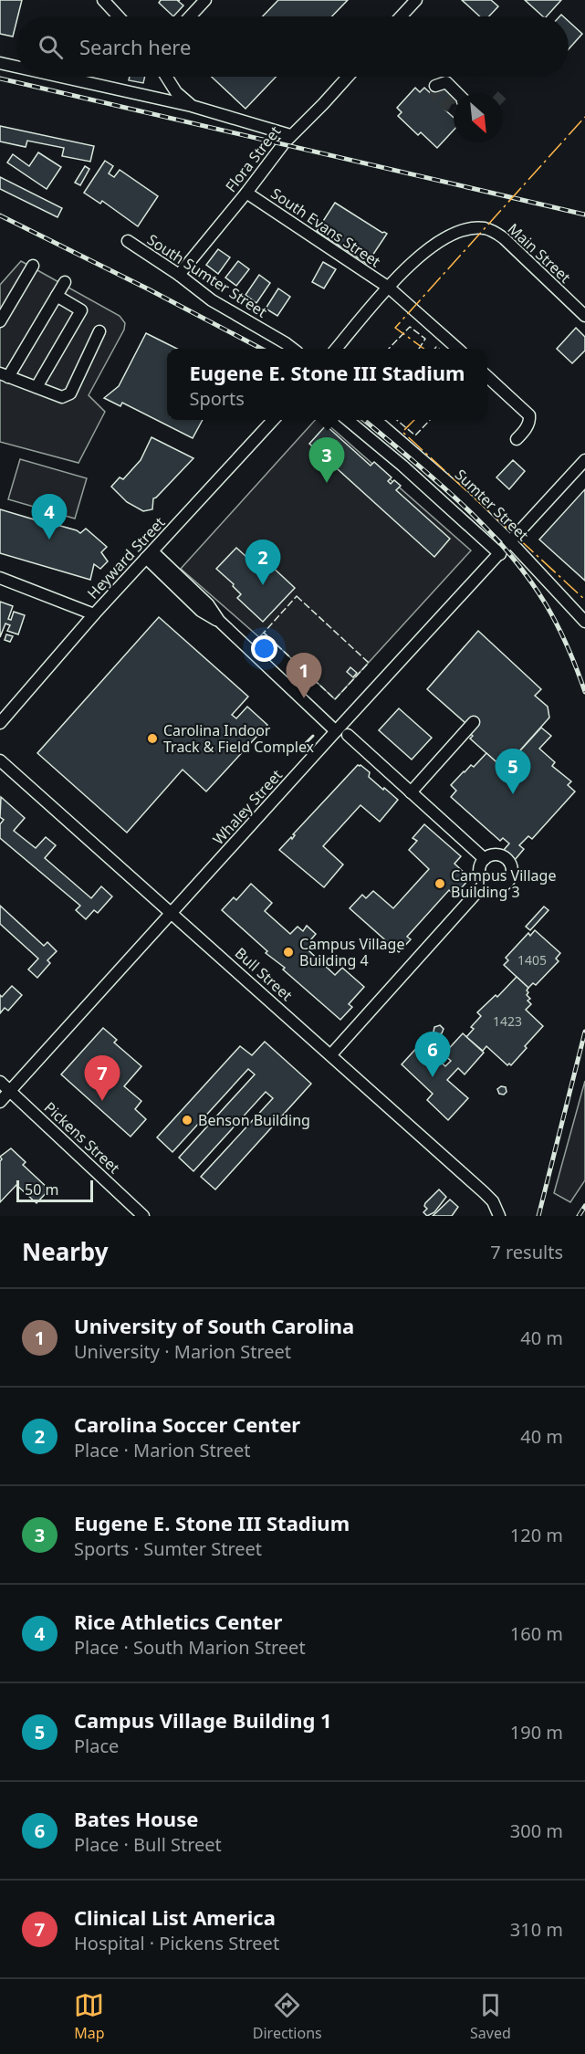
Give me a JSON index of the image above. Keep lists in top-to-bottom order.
{
  "streets": {
    "street": [
      "Flora Street",
      "South Evans Street",
      "Main Street",
      "South Sumter Street",
      "Sumter Street",
      "Heyward Street",
      "Whaley Street",
      "Bull Street",
      "Pickens Street"
    ]
  },
  "crossings": [
    ["Flora Street", "South Evans Street"],
    ["Flora Street", "South Sumter Street"],
    ["South Evans Street", "Main Street"],
    ["Sumter Street", "Whaley Street"],
    ["Whaley Street", "Bull Street"],
    ["Whaley Street", "Pickens Street"]
  ],
  "places": [
    "Carolina Indoor Track & Field Complex",
    "Campus Village Building 3",
    "Campus Village Building 4",
    "Benson Building"
  ],
  "house_numbers": ["1405", "1423"],
  "scale_bar": "50 m",
  "north": "bottom right",
  "page": {
    "search": "Search here",
    "popup": ["Eugene E. Stone III Stadium", "Sports"],
    "pins": [
      "3",
      "4",
      "2",
      "1",
      "5",
      "6",
      "7"
    ],
    "scale": "50 m",
    "heading": ["Nearby", "7 results"],
    "list": [
      {
        "mark": "1",
        "name": "University of South Carolina",
        "note": "University · Marion Street",
        "value": "40 m"
      },
      {
        "mark": "2",
        "name": "Carolina Soccer Center",
        "note": "Place · Marion Street",
        "value": "40 m"
      },
      {
        "mark": "3",
        "name": "Eugene E. Stone III Stadium",
        "note": "Sports · Sumter Street",
        "value": "120 m"
      },
      {
        "mark": "4",
        "name": "Rice Athletics Center",
        "note": "Place · South Marion Street",
        "value": "160 m"
      },
      {
        "mark": "5",
        "name": "Campus Village Building 1",
        "note": "Place",
        "value": "190 m"
      },
      {
        "mark": "6",
        "name": "Bates House",
        "note": "Place · Bull Street",
        "value": "300 m"
      },
      {
        "mark": "7",
        "name": "Clinical List America",
        "note": "Hospital · Pickens Street",
        "value": "310 m"
      }
    ],
    "nav": ["Map", "Directions", "Saved"]
  }
}
